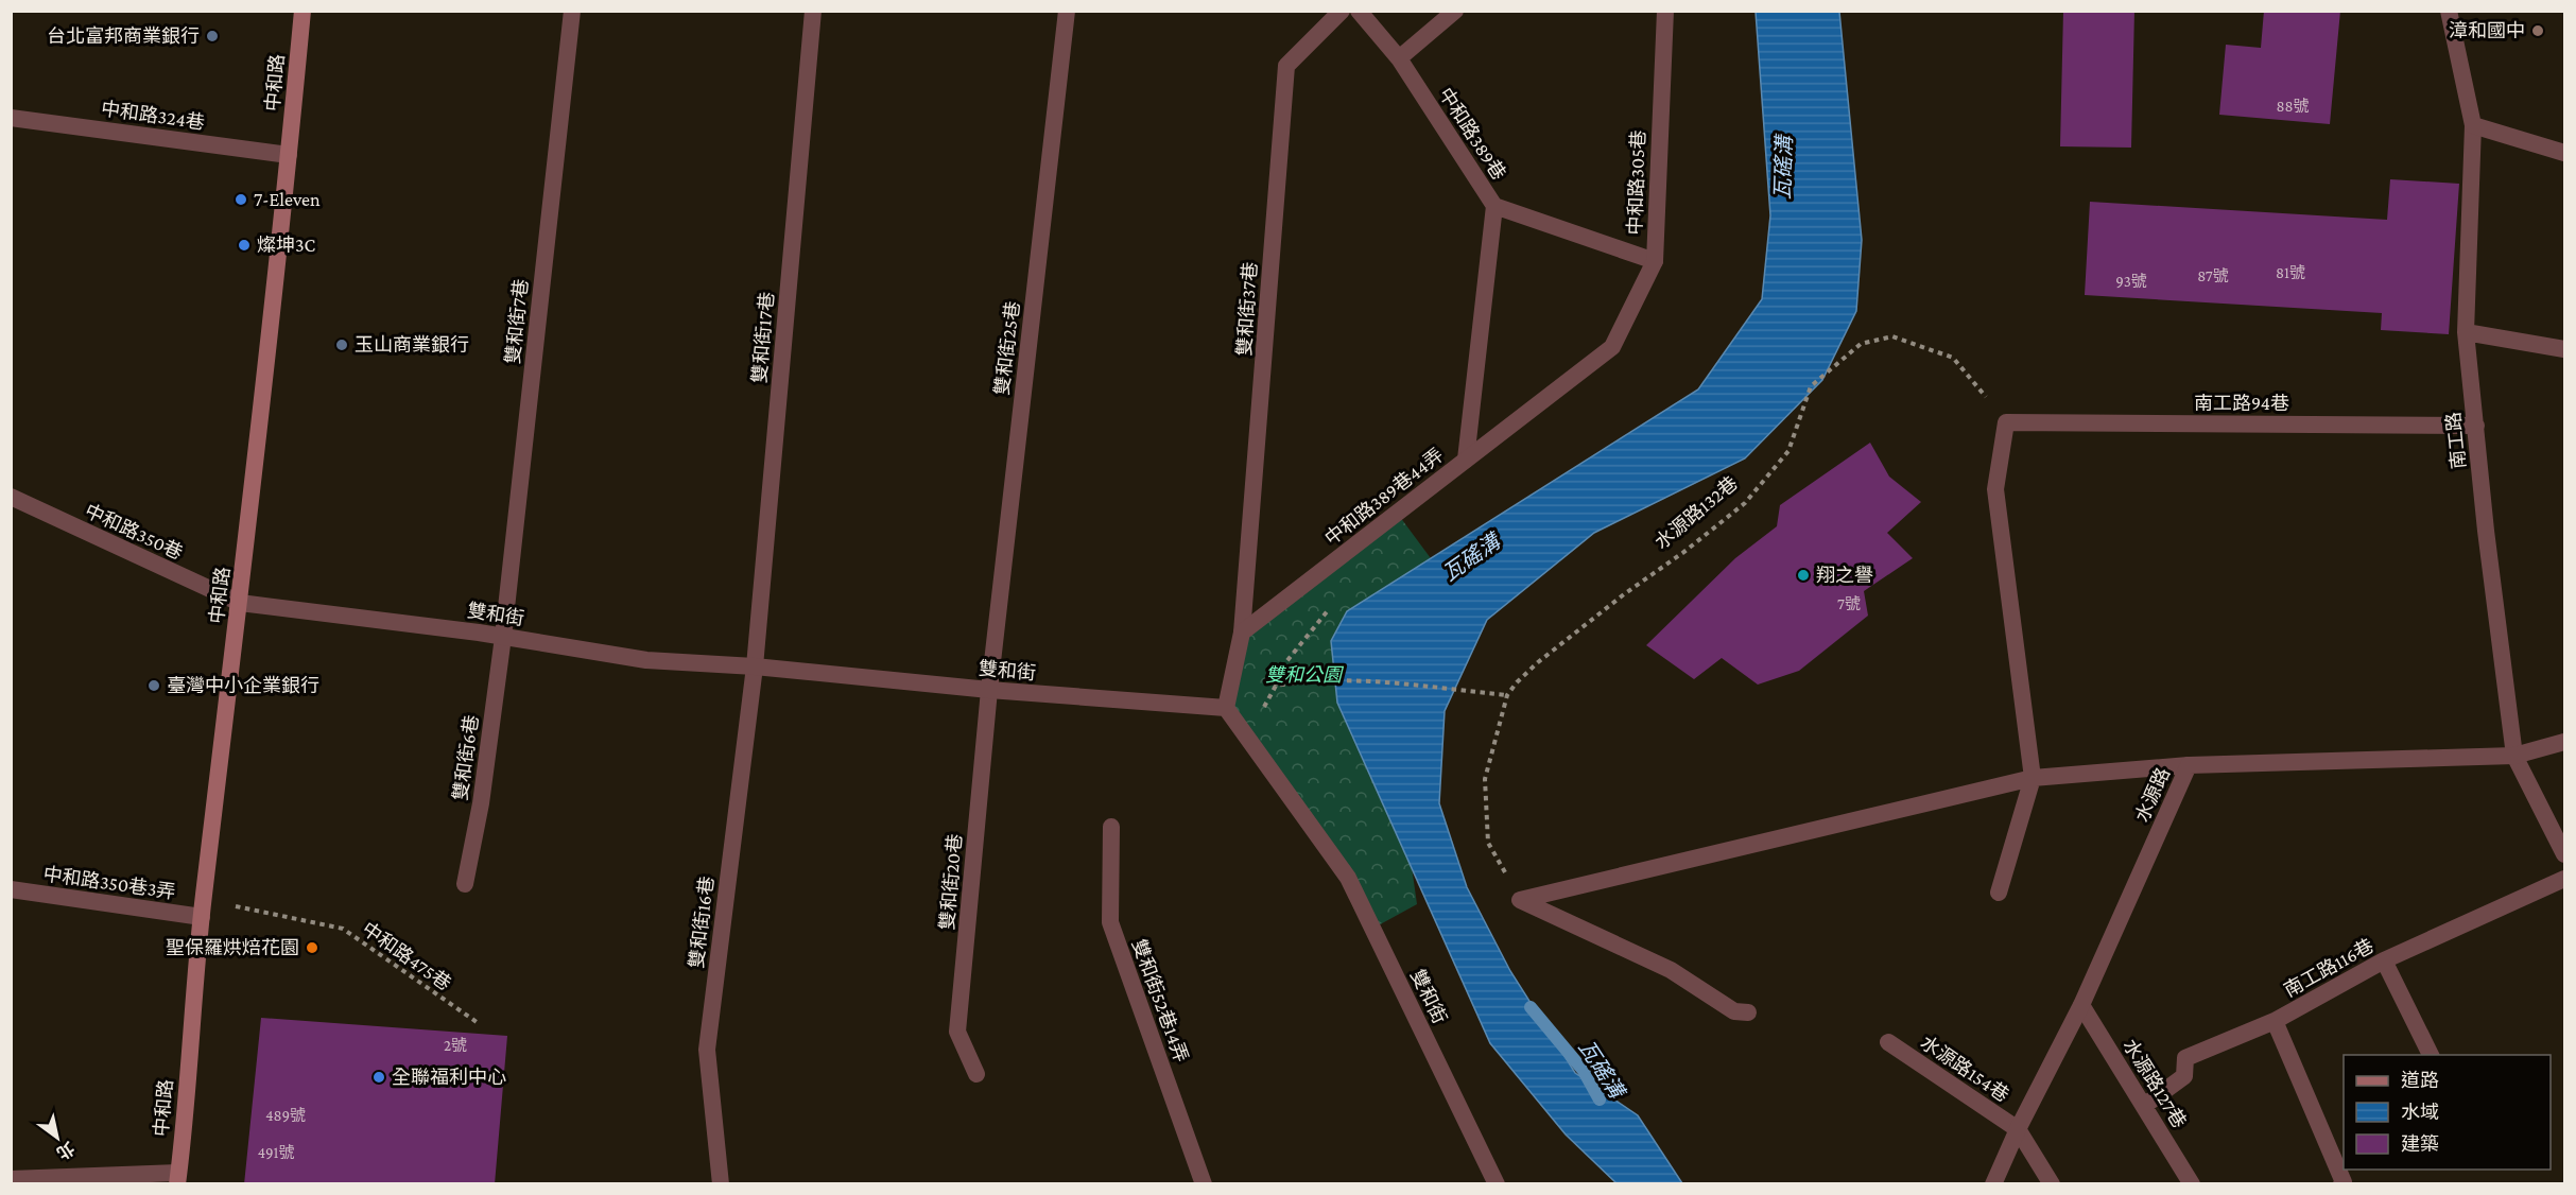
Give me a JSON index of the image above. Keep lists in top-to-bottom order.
{
  "streets": {
    "main road": ["中和路"],
    "street": [
      "中和路324巷",
      "中和路389巷",
      "中和路305巷",
      "雙和街37巷",
      "雙和街7巷",
      "雙和街17巷",
      "雙和街25巷",
      "南工路94巷",
      "南工路",
      "中和路389巷44弄",
      "中和路350巷",
      "雙和街",
      "雙和街6巷",
      "水源路",
      "雙和街20巷",
      "中和路350巷3弄",
      "雙和街16巷",
      "南工路116巷",
      "雙和街52巷14弄",
      "水源路154巷",
      "水源路127巷"
    ],
    "path": ["水源路132巷", "中和路475巷"]
  },
  "crossings": [
    ["中和路", "中和路324巷"],
    ["中和路", "中和路350巷"],
    ["中和路", "雙和街"],
    ["中和路", "中和路350巷3弄"],
    ["中和路", "中和路475巷"],
    ["中和路389巷", "中和路305巷"],
    ["中和路305巷", "中和路389巷44弄"],
    ["雙和街37巷", "中和路389巷44弄"],
    ["雙和街7巷", "雙和街"],
    ["雙和街7巷", "雙和街6巷"],
    ["雙和街17巷", "雙和街"],
    ["雙和街17巷", "雙和街16巷"],
    ["雙和街25巷", "雙和街"],
    ["雙和街25巷", "雙和街20巷"],
    ["南工路94巷", "南工路"],
    ["南工路94巷", "水源路132巷"],
    ["南工路", "水源路"],
    ["中和路350巷", "雙和街"],
    ["雙和街", "雙和街6巷"],
    ["雙和街", "雙和街20巷"],
    ["雙和街", "雙和街16巷"],
    ["水源路", "水源路154巷"],
    ["水源路", "水源路127巷"],
    ["中和路350巷3弄", "中和路475巷"]
  ],
  "water": ["瓦磘溝"],
  "parks": ["雙和公園"],
  "places": [
    "漳和國中",
    "台北富邦商業銀行",
    "7-Eleven",
    "燦坤3C",
    "玉山商業銀行",
    "翔之譽",
    "臺灣中小企業銀行",
    "聖保羅烘焙花園",
    "全聯福利中心"
  ],
  "house_numbers": [
    "88號",
    "81號",
    "87號",
    "93號",
    "7號",
    "2號",
    "489號",
    "491號"
  ],
  "legend": ["道路", "水域", "建築"],
  "north": "bottom right"
}
